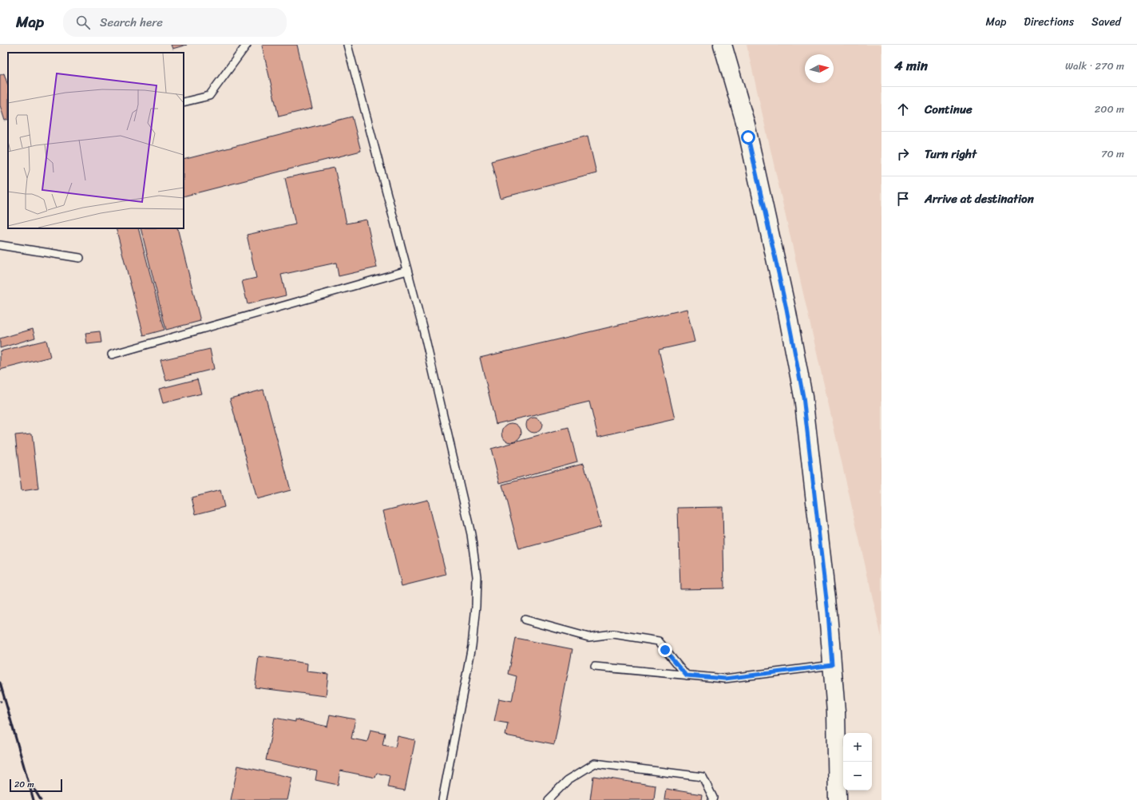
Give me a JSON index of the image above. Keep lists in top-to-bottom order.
{
  "scale_bar": "20 m",
  "north": "right",
  "page": {
    "header": "Map",
    "search": "Search here",
    "nav": ["Map", "Directions", "Saved"],
    "heading": ["4 min", "Walk · 270 m"],
    "list": [
      ["Continue", "200 m"],
      ["Turn right", "70 m"],
      "Arrive at destination"
    ],
    "map_buttons": ["+", "−"],
    "scale": "20 m"
  }
}
